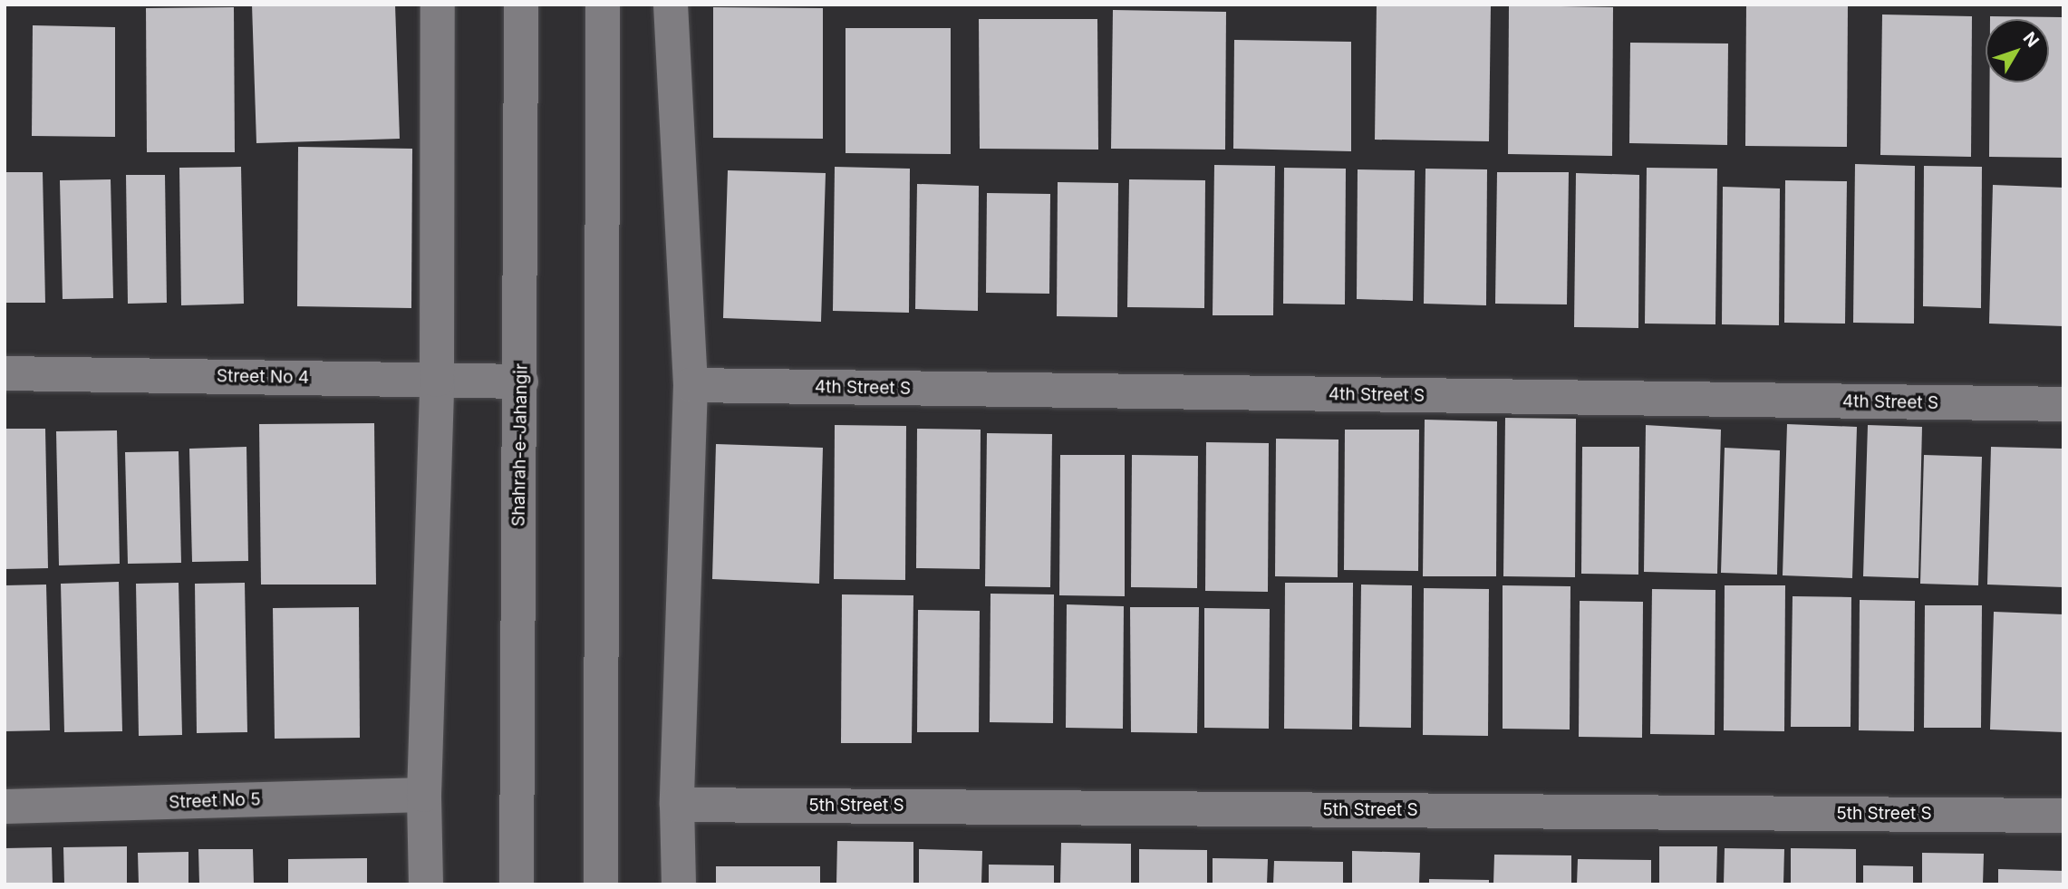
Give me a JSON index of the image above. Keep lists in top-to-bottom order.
{
  "streets": {
    "street": [
      "Street No 4",
      "4th Street S",
      "Shahrah-e-Jahangir",
      "Street No 5",
      "5th Street S"
    ]
  },
  "crossings": [
    ["Street No 4", "Shahrah-e-Jahangir"]
  ],
  "north": "top right"
}
